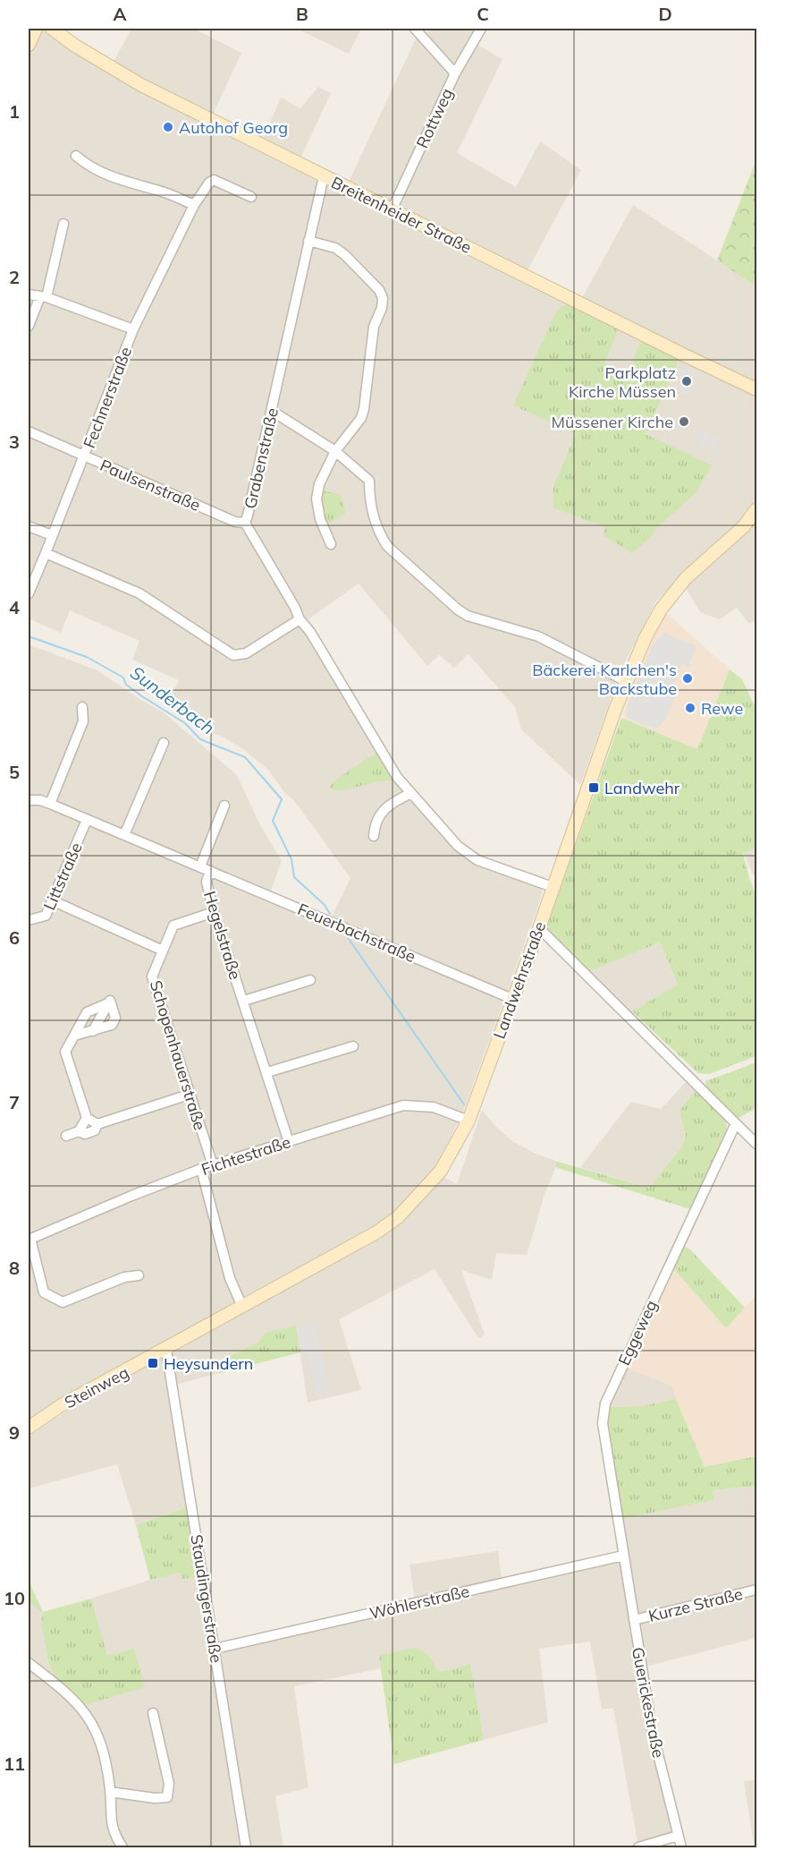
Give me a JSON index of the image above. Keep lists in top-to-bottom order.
{
  "streets": {
    "street": [
      "Rottweg",
      "Breitenheider Straße",
      "Fechnerstraße",
      "Grabenstraße",
      "Paulsenstraße",
      "Littstraße",
      "Feuerbachstraße",
      "Hegelstraße",
      "Landwehrstraße",
      "Schopenhauerstraße",
      "Fichtestraße",
      "Eggeweg",
      "Steinweg",
      "Staudingerstraße",
      "Wöhlerstraße",
      "Kurze Straße",
      "Guerickestraße"
    ]
  },
  "crossings": [
    ["Rottweg", "Breitenheider Straße"],
    ["Breitenheider Straße", "Grabenstraße"],
    ["Fechnerstraße", "Paulsenstraße"],
    ["Grabenstraße", "Paulsenstraße"],
    ["Grabenstraße", "Landwehrstraße"],
    ["Littstraße", "Feuerbachstraße"],
    ["Feuerbachstraße", "Hegelstraße"],
    ["Feuerbachstraße", "Landwehrstraße"],
    ["Hegelstraße", "Schopenhauerstraße"],
    ["Hegelstraße", "Fichtestraße"],
    ["Landwehrstraße", "Fichtestraße"],
    ["Landwehrstraße", "Steinweg"],
    ["Landwehrstraße", "Staudingerstraße"],
    ["Schopenhauerstraße", "Fichtestraße"],
    ["Eggeweg", "Wöhlerstraße"],
    ["Eggeweg", "Guerickestraße"],
    ["Steinweg", "Staudingerstraße"],
    ["Staudingerstraße", "Wöhlerstraße"],
    ["Wöhlerstraße", "Guerickestraße"],
    ["Kurze Straße", "Guerickestraße"]
  ],
  "water": ["Sunderbach"],
  "places": {
    "other": [
      "Autohof Georg",
      "Parkplatz Kirche Müssen",
      "Müssener Kirche",
      "Bäckerei Karlchen's Backstube",
      "Rewe"
    ],
    "transit": ["Landwehr", "Heysundern"]
  },
  "grid": {
    "columns": [
      "A",
      "B",
      "C",
      "D"
    ],
    "rows": [
      "1",
      "2",
      "3",
      "4",
      "5",
      "6",
      "7",
      "8",
      "9",
      "10",
      "11"
    ]
  }
}
